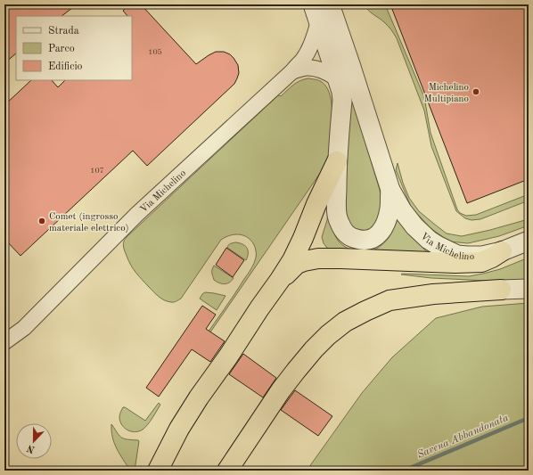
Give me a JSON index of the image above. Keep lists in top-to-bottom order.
{
  "streets": {
    "street": ["Via Michelino"]
  },
  "water": ["Savena Abbandonata"],
  "places": ["Michelino Multipiano", "Comet (ingrosso materiale elettrico)"],
  "house_numbers": ["105", "107"],
  "legend": ["Strada", "Parco", "Edificio"],
  "north": "bottom"
}
